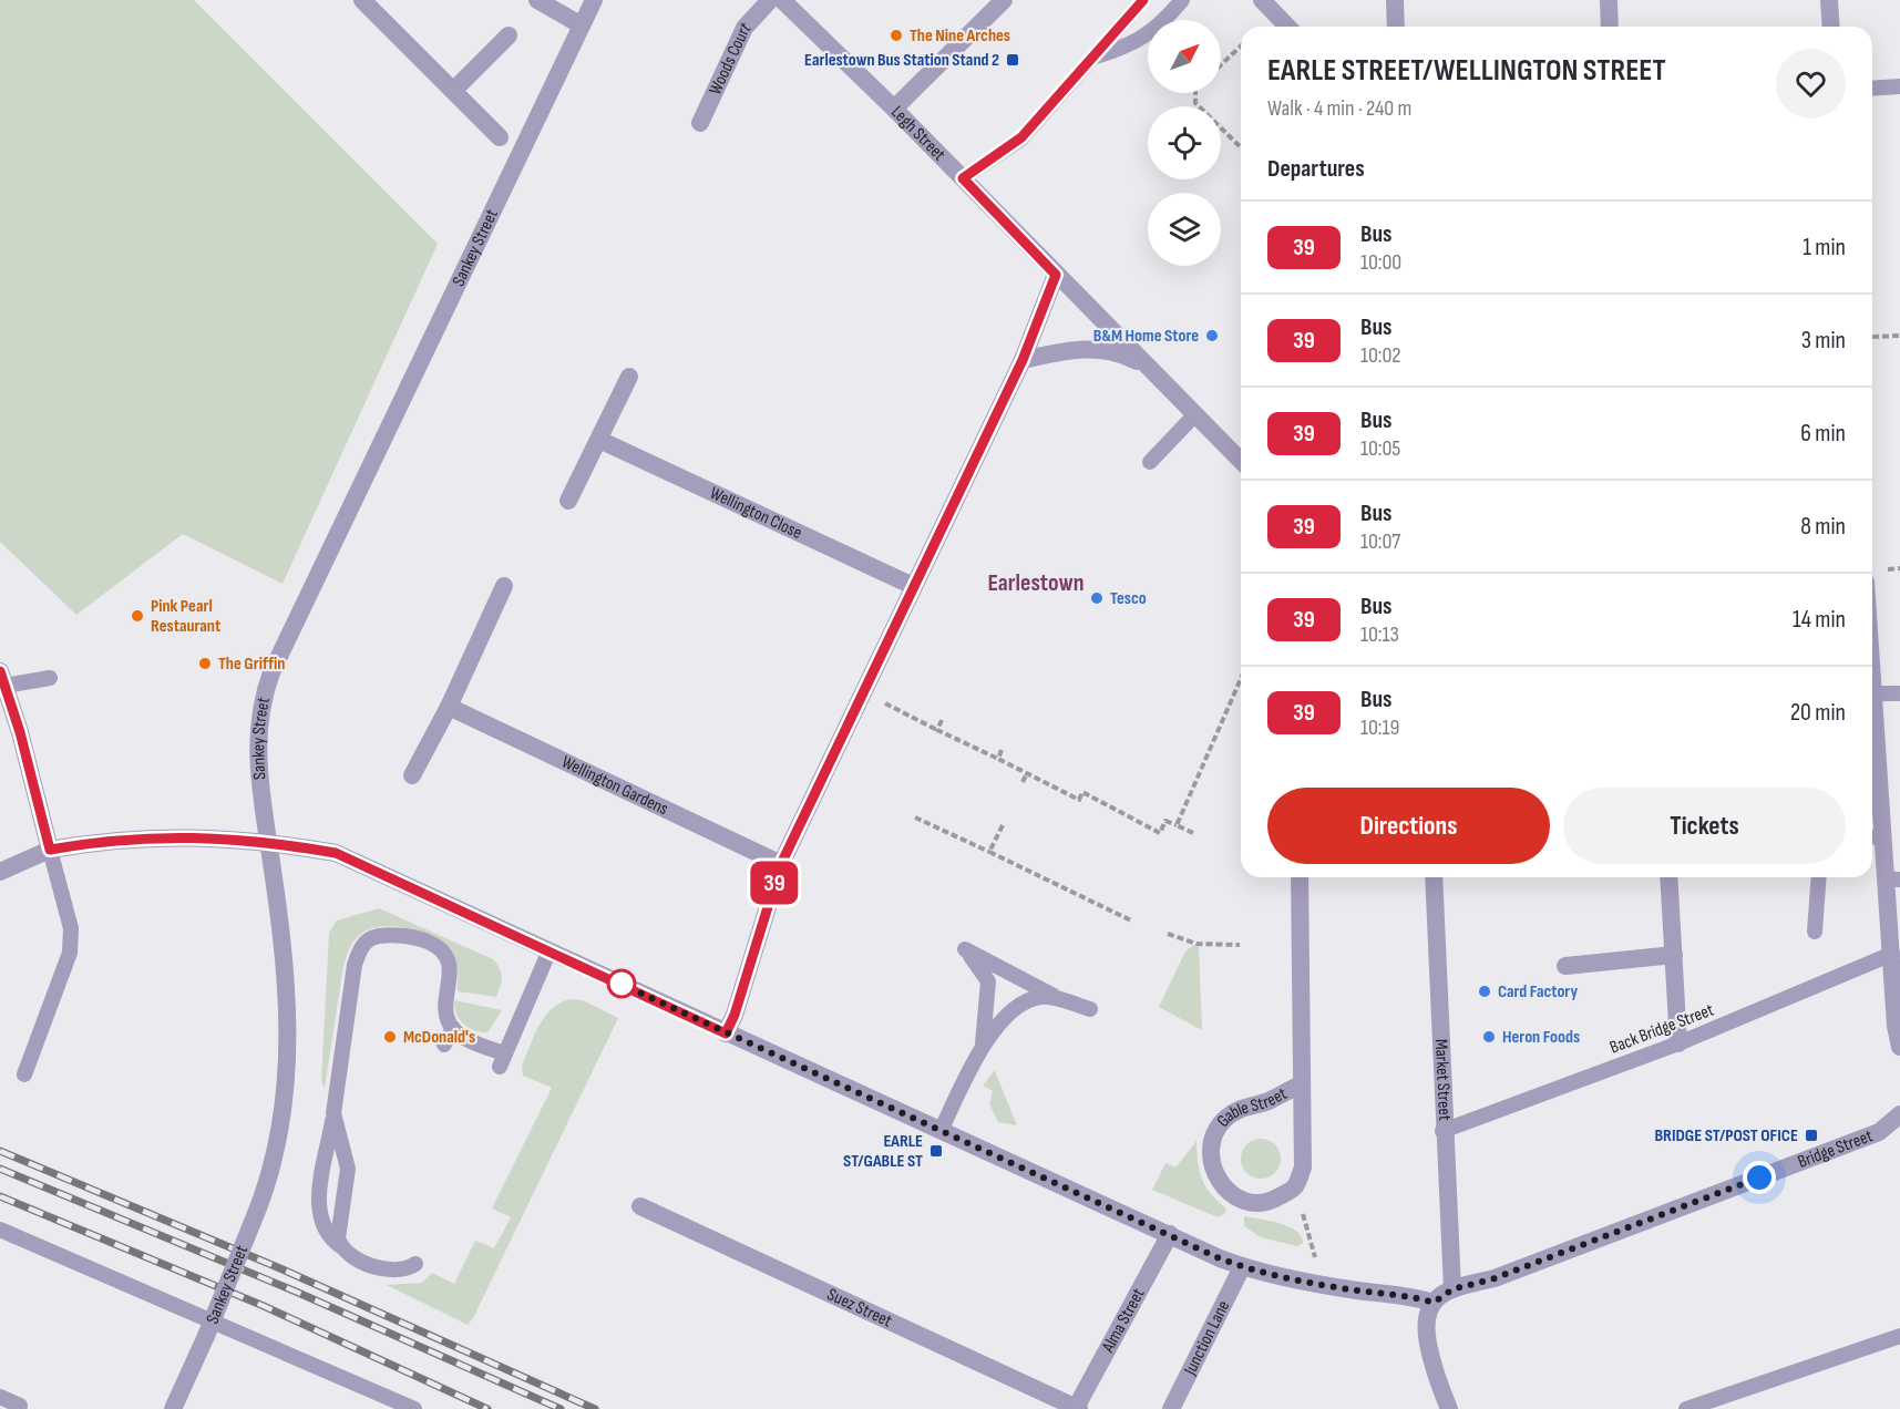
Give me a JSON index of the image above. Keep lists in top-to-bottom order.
{
  "streets": {
    "street": [
      "Woods Court",
      "Legh Street",
      "Sankey Street",
      "Wellington Close",
      "Wellington Gardens",
      "Market Street",
      "Gable Street",
      "Bridge Street",
      "Suez Street",
      "Alma Street",
      "Junction Lane"
    ],
    "lane": ["Back Bridge Street"]
  },
  "crossings": [
    ["Back Bridge Street", "Market Street"],
    ["Market Street", "Bridge Street"],
    ["Suez Street", "Alma Street"]
  ],
  "districts": ["Earlestown"],
  "places": {
    "other": [
      "The Nine Arches",
      "B&M Home Store",
      "Tesco",
      "Pink Pearl Restaurant",
      "The Griffin",
      "Card Factory",
      "McDonald's",
      "Heron Foods"
    ],
    "transit": ["Earlestown Bus Station Stand 2", "BRIDGE ST/POST OFICE", "EARLE ST/GABLE ST"]
  },
  "lines": ["bus line 39"],
  "north": "top right",
  "page": {
    "on_map": "39",
    "heading": [
      ["EARLE STREET/WELLINGTON STREET", "Walk · 4 min · 240 m"],
      "Departures"
    ],
    "list": [
      {
        "mark": "39",
        "name": "Bus",
        "note": "10:00",
        "value": "1 min"
      },
      {
        "mark": "39",
        "name": "Bus",
        "note": "10:02",
        "value": "3 min"
      },
      {
        "mark": "39",
        "name": "Bus",
        "note": "10:05",
        "value": "6 min"
      },
      {
        "mark": "39",
        "name": "Bus",
        "note": "10:07",
        "value": "8 min"
      },
      {
        "mark": "39",
        "name": "Bus",
        "note": "10:13",
        "value": "14 min"
      },
      {
        "mark": "39",
        "name": "Bus",
        "note": "10:19",
        "value": "20 min"
      }
    ],
    "buttons": ["Directions", "Tickets"]
  }
}
